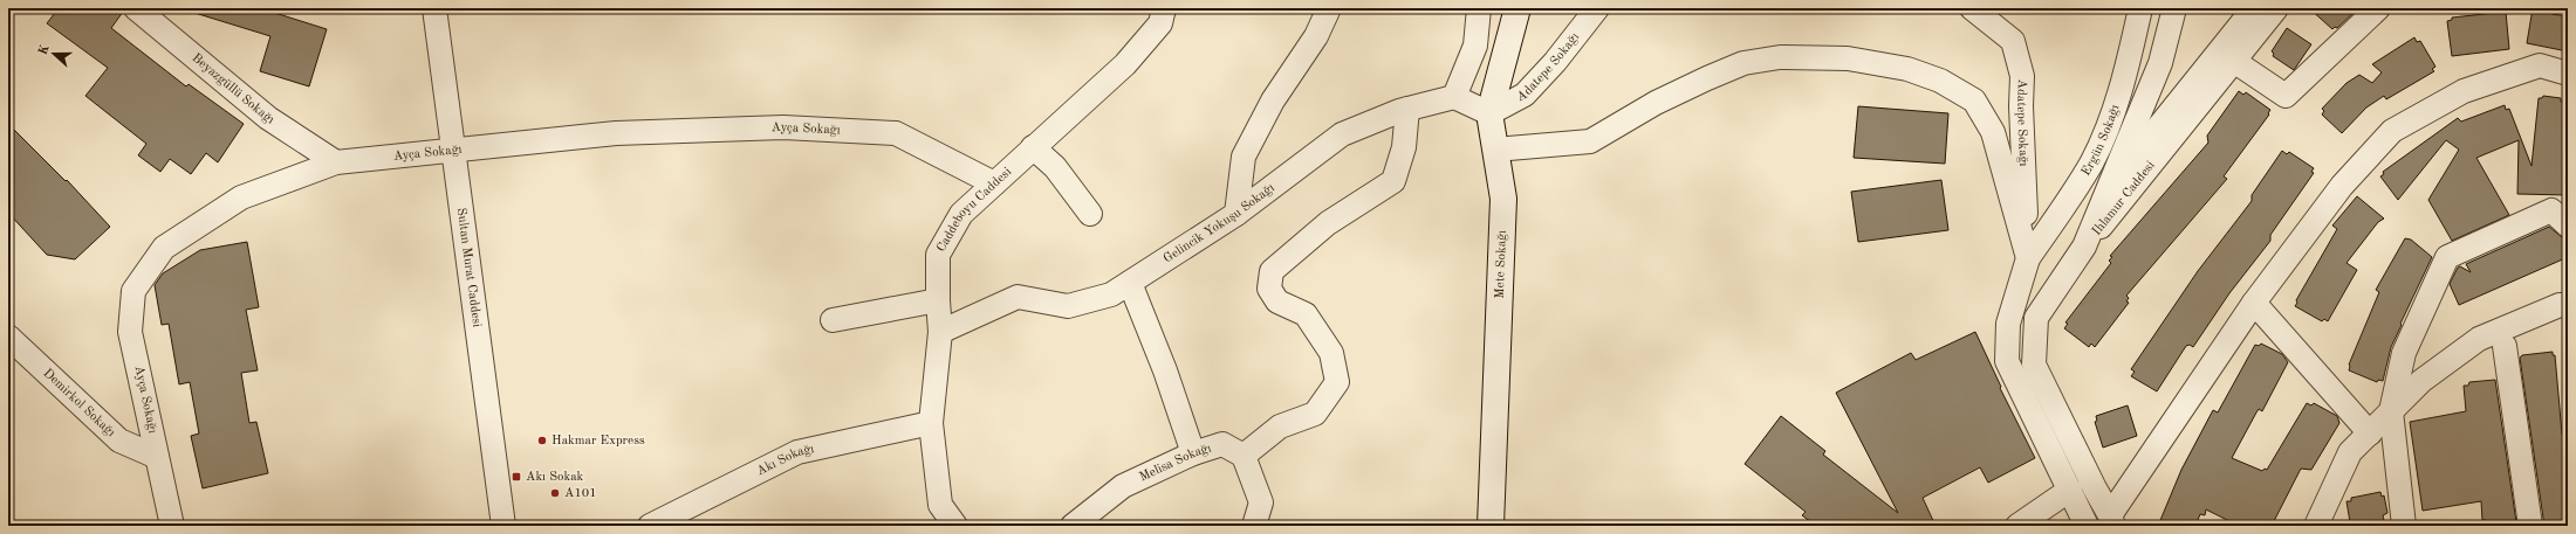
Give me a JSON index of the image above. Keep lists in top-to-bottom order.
{
  "streets": {
    "main road": ["Mete Sokağı"],
    "street": [
      "Adatepe Sokağı",
      "Beyazgüllü Sokağı",
      "Ayça Sokağı",
      "Ergün Sokağı",
      "Ihlamur Caddesi",
      "Caddeboyu Caddesi",
      "Gelincik Yokuşu Sokağı",
      "Sultan Murat Caddesi",
      "Demirkol Sokağı",
      "Akı Sokağı",
      "Melisa Sokağı"
    ]
  },
  "crossings": [
    ["Adatepe Sokağı", "Ergün Sokağı"],
    ["Adatepe Sokağı", "Mete Sokağı"],
    ["Beyazgüllü Sokağı", "Ayça Sokağı"],
    ["Ayça Sokağı", "Caddeboyu Caddesi"],
    ["Ayça Sokağı", "Sultan Murat Caddesi"],
    ["Ayça Sokağı", "Demirkol Sokağı"],
    ["Caddeboyu Caddesi", "Gelincik Yokuşu Sokağı"],
    ["Caddeboyu Caddesi", "Akı Sokağı"]
  ],
  "places": {
    "other": ["Hakmar Express", "A101"],
    "transit": ["Akı Sokak"]
  },
  "north": "left"
}
